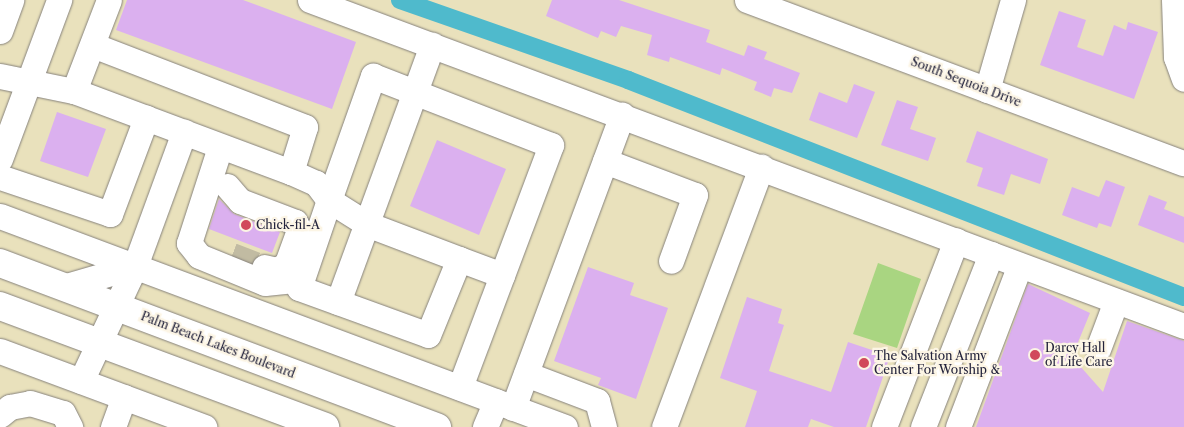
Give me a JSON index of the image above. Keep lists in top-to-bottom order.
{
  "streets": {
    "main road": ["Palm Beach Lakes Boulevard"],
    "street": ["South Sequoia Drive"]
  },
  "places": ["Chick-fil-A", "Darcy Hall of Life Care", "The Salvation Army Center For Worship &"]
}
